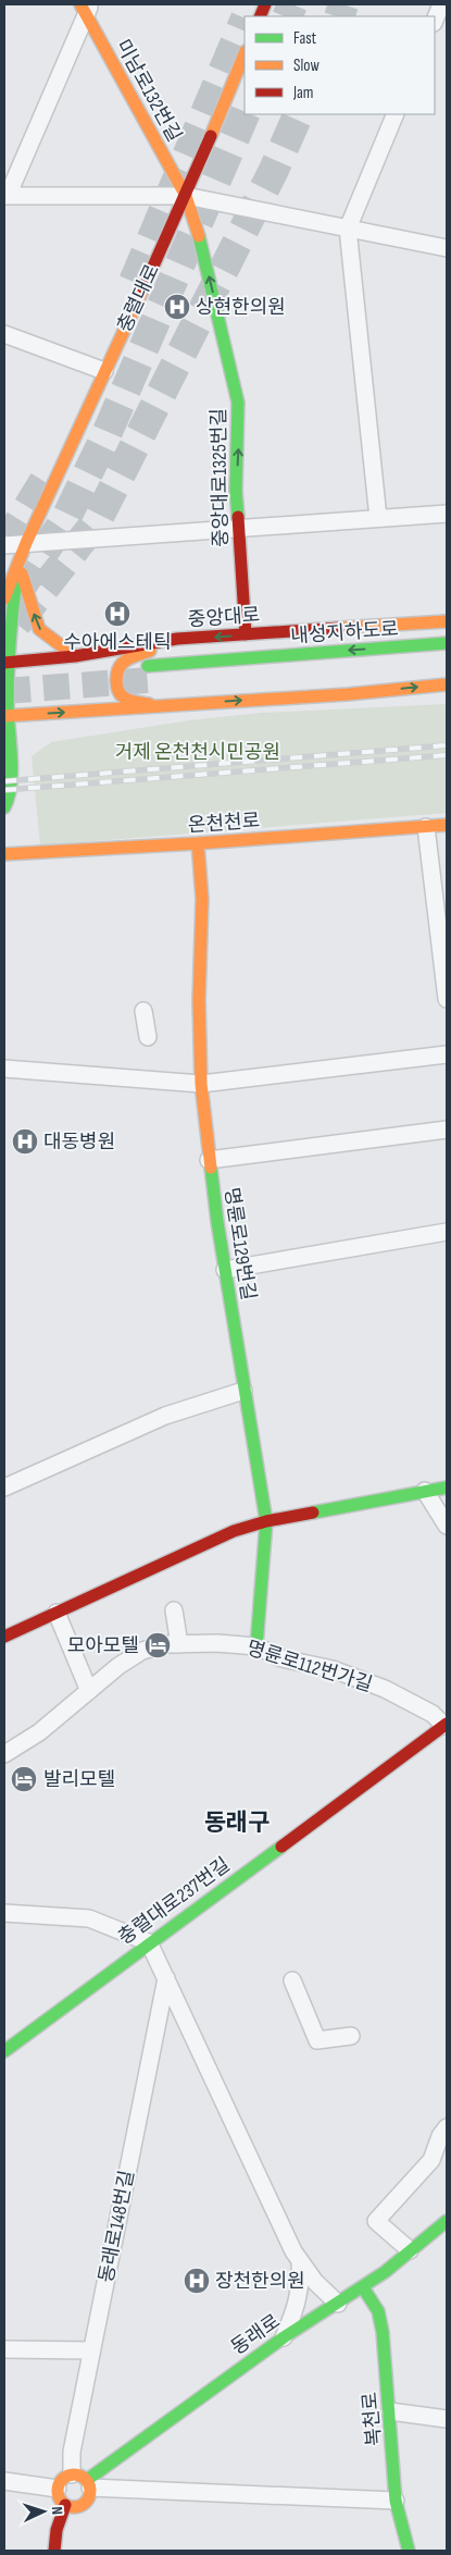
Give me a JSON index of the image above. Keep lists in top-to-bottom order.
{
  "streets": {
    "main road": [
      "미남로132번길",
      "충렬대로",
      "중앙대로1325번길",
      "중앙대로",
      "내성지하도로",
      "온천천로",
      "명륜로129번길",
      "충렬대로237번길",
      "동래로",
      "복천로"
    ],
    "street": ["명륜로112번가길", "동래로148번길"]
  },
  "crossings": [
    ["미남로132번길", "충렬대로"],
    ["미남로132번길", "중앙대로1325번길"],
    ["충렬대로", "중앙대로1325번길"],
    ["중앙대로1325번길", "중앙대로"],
    ["온천천로", "명륜로129번길"],
    ["명륜로129번길", "명륜로112번가길"],
    ["명륜로112번가길", "충렬대로237번길"],
    ["동래로148번길", "동래로"],
    ["동래로", "복천로"]
  ],
  "one_way": ["중앙대로1325번길"],
  "districts": ["동래구"],
  "parks": ["거제 온천천시민공원"],
  "places": {
    "hospital": [
      "상현한의원",
      "수아에스테틱",
      "대동병원",
      "장천한의원"
    ],
    "hotel": ["모아모텔", "발리모텔"]
  },
  "legend": ["Fast", "Slow", "Jam"],
  "north": "right"
}
